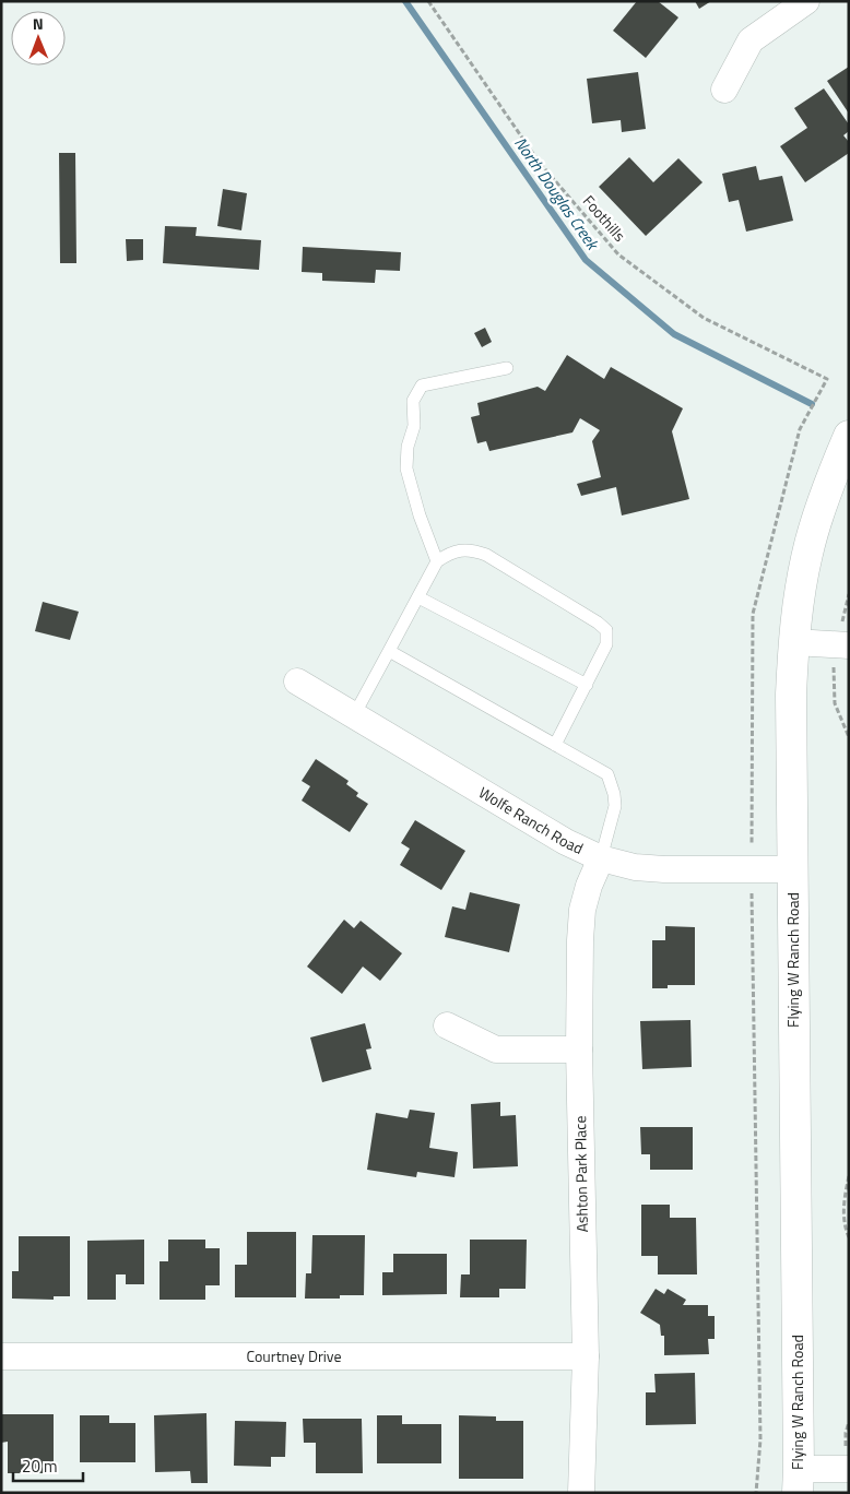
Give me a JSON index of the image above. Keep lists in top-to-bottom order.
{
  "streets": {
    "street": [
      "Wolfe Ranch Road",
      "Flying W Ranch Road",
      "Ashton Park Place",
      "Courtney Drive"
    ],
    "path": ["Foothills"]
  },
  "crossings": [
    ["Foothills", "Wolfe Ranch Road"],
    ["Wolfe Ranch Road", "Flying W Ranch Road"],
    ["Wolfe Ranch Road", "Ashton Park Place"],
    ["Ashton Park Place", "Courtney Drive"]
  ],
  "water": ["North Douglas Creek"],
  "scale_bar": "20 m",
  "north": "top"
}
